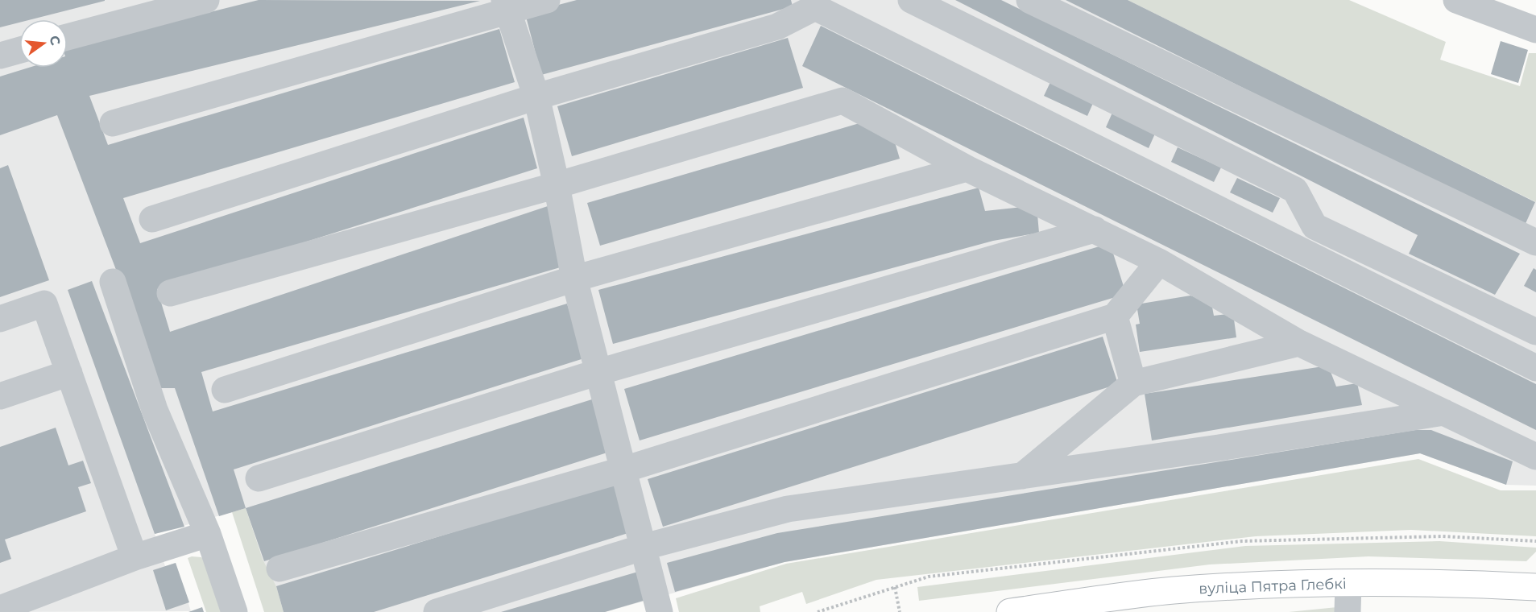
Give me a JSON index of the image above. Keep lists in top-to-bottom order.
{
  "streets": {
    "main road": ["вуліца Пятра Глебкі"]
  },
  "north": "right"
}
